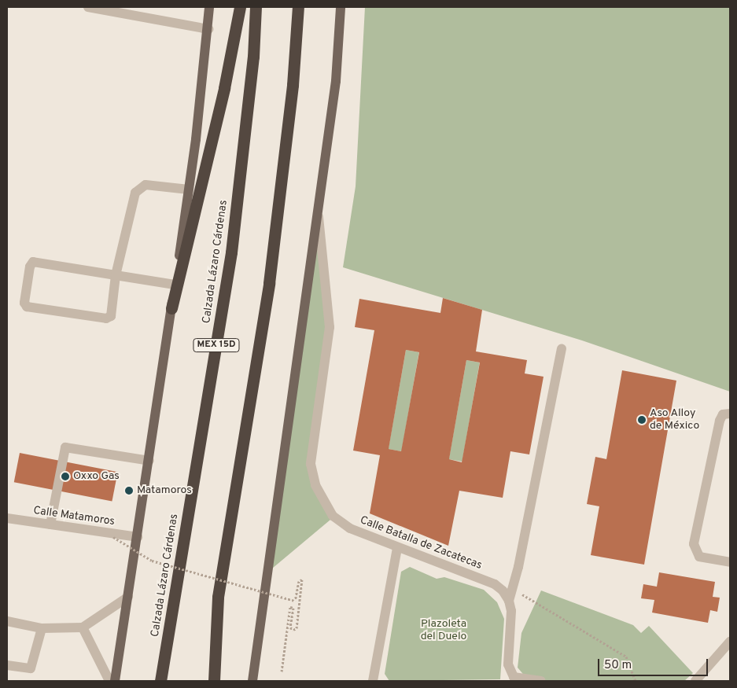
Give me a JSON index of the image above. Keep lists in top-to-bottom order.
{
  "streets": {
    "highway": ["Calzada Lázaro Cárdenas", "MEX 15D"],
    "street": ["Calle Matamoros", "Calle Batalla de Zacatecas"]
  },
  "parks": ["Plazoleta del Duelo"],
  "places": ["Aso Alloy de México", "Oxxo Gas", "Matamoros"],
  "scale_bar": "50 m"
}
